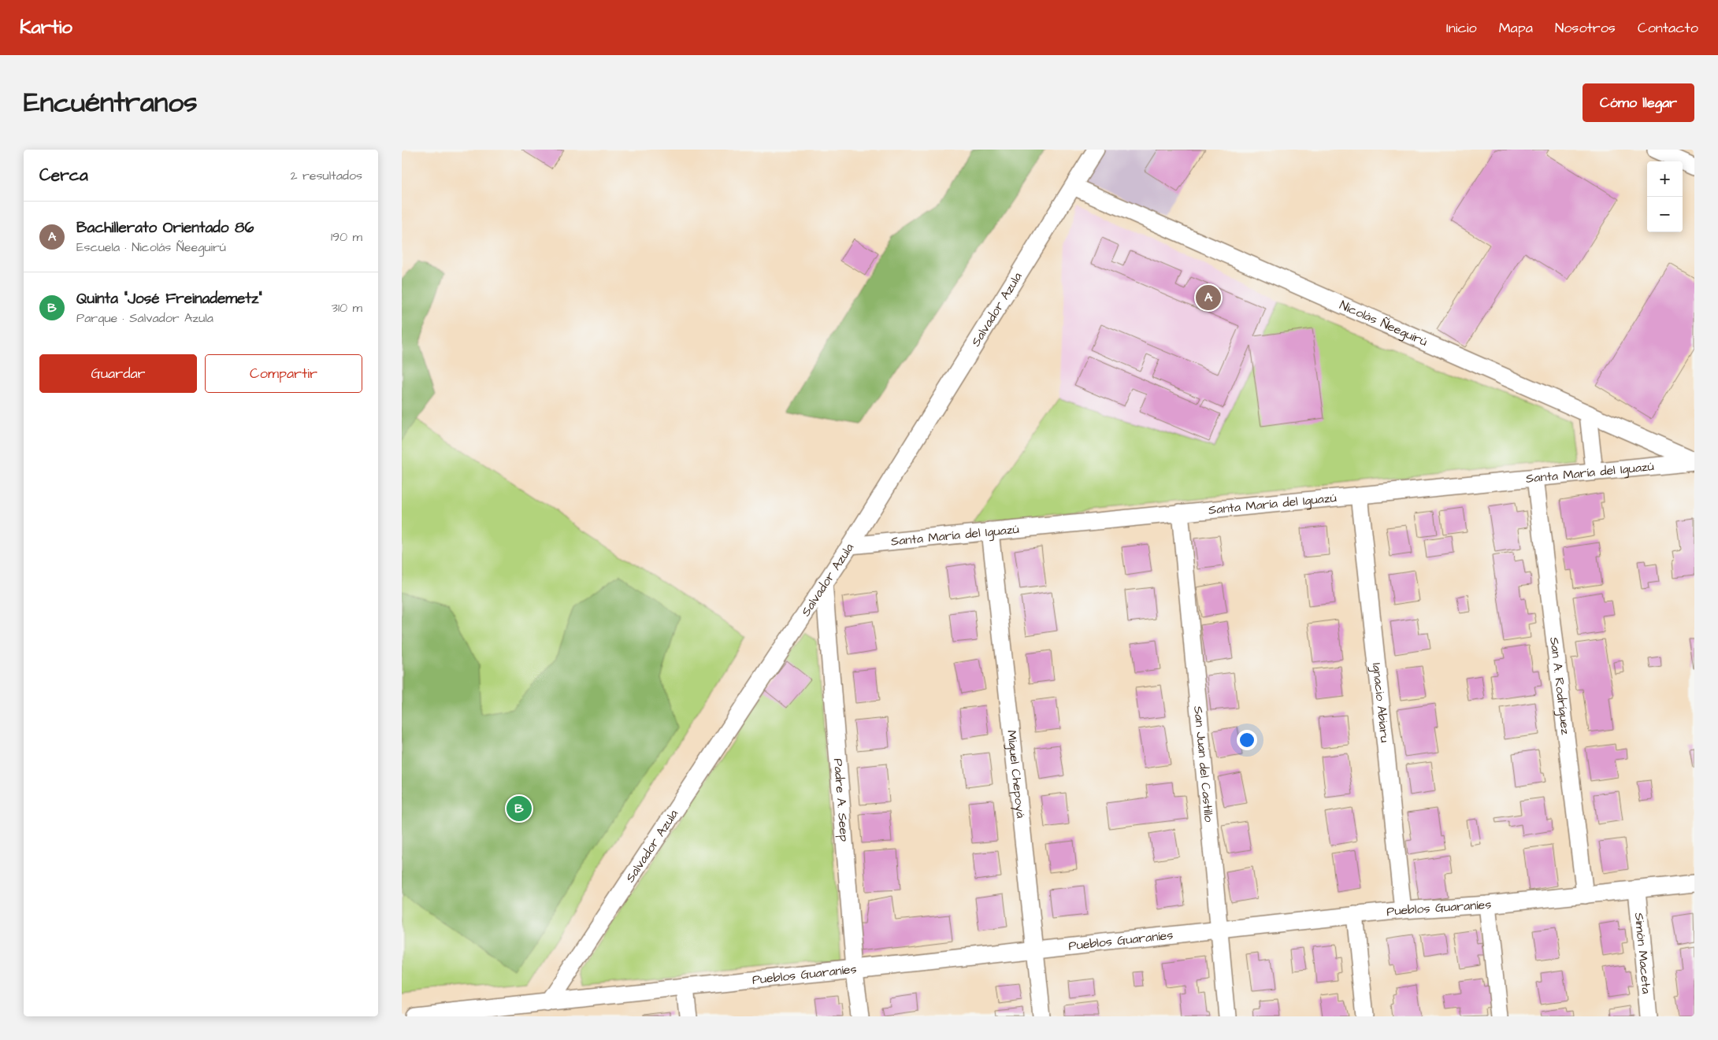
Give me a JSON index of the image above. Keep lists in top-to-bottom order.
{
  "streets": {
    "street": [
      "Salvador Azula",
      "Nicolás Ñeeguirú",
      "Santa María del Iguazú",
      "San A. Rodríguez",
      "Ignacio Abiaru",
      "San Juan del Castillo",
      "Miguel Chepoyá",
      "Padre A. Seep",
      "Pueblos Guaraníes",
      "Simón Maceta"
    ]
  },
  "crossings": [
    ["Salvador Azula", "Nicolás Ñeeguirú"],
    ["Salvador Azula", "Santa María del Iguazú"],
    ["Salvador Azula", "Padre A. Seep"],
    ["Salvador Azula", "Pueblos Guaraníes"],
    ["Nicolás Ñeeguirú", "Santa María del Iguazú"],
    ["Santa María del Iguazú", "San A. Rodríguez"],
    ["Santa María del Iguazú", "Ignacio Abiaru"],
    ["Santa María del Iguazú", "San Juan del Castillo"],
    ["Santa María del Iguazú", "Miguel Chepoyá"],
    ["San A. Rodríguez", "Pueblos Guaraníes"],
    ["Ignacio Abiaru", "Pueblos Guaraníes"],
    ["San Juan del Castillo", "Pueblos Guaraníes"],
    ["Miguel Chepoyá", "Pueblos Guaraníes"],
    ["Padre A. Seep", "Pueblos Guaraníes"],
    ["Pueblos Guaraníes", "Simón Maceta"]
  ],
  "page": {
    "header": "Kartio",
    "nav": [
      "Inicio",
      "Mapa",
      "Nosotros",
      "Contacto"
    ],
    "title": "Encuéntranos",
    "buttons": [
      "Cómo llegar",
      ["Guardar", "Compartir"]
    ],
    "heading": ["Cerca", "2 resultados"],
    "map_buttons": ["+", "−"],
    "list": [
      {
        "mark": "A",
        "name": "Bachillerato Orientado 86",
        "note": "Escuela · Nicolás Ñeeguirú",
        "value": "190 m"
      },
      {
        "mark": "B",
        "name": "Quinta \"José Freinademetz\"",
        "note": "Parque · Salvador Azula",
        "value": "310 m"
      }
    ],
    "pins": ["A", "B"]
  }
}
